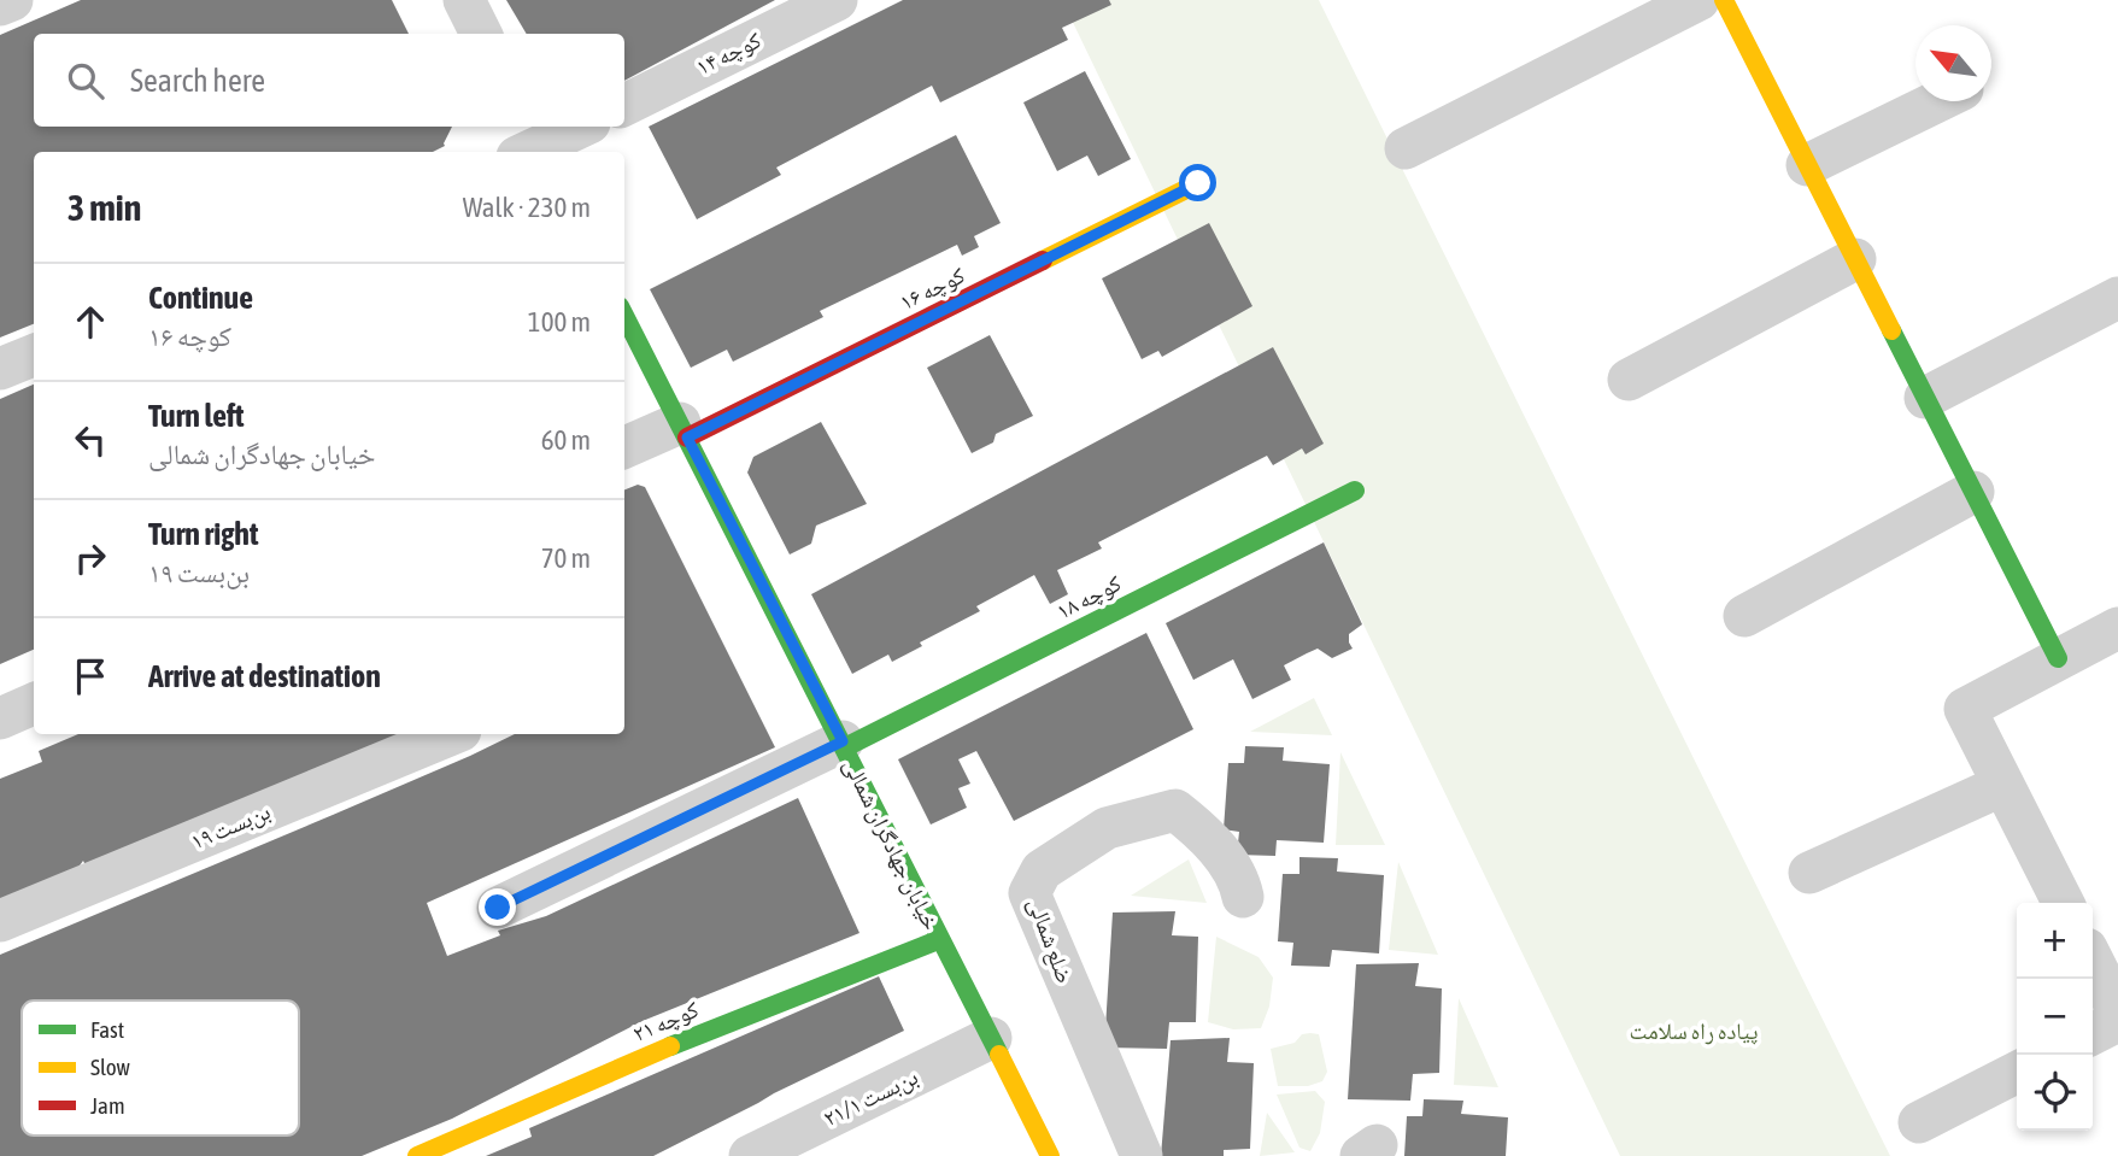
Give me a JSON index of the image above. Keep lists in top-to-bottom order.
{
  "streets": {
    "street": [
      "کوچه ۱۴",
      "کوچه ۱۶",
      "کوچه ۱۸",
      "بن‌بست ۱۹",
      "خیابان جهادگران شمالی",
      "ضلع شمالی",
      "کوچه ۲۱",
      "بن‌بست ۲۱/۱"
    ]
  },
  "crossings": [
    ["کوچه ۱۶", "خیابان جهادگران شمالی"],
    ["کوچه ۱۸", "خیابان جهادگران شمالی"],
    ["خیابان جهادگران شمالی", "کوچه ۲۱"],
    ["خیابان جهادگران شمالی", "بن‌بست ۲۱/۱"]
  ],
  "parks": ["پیاده راه سلامت"],
  "legend": ["Fast", "Slow", "Jam"],
  "north": "top left",
  "page": {
    "search": "Search here",
    "heading": ["3 min", "Walk · 230 m"],
    "list": [
      ["Continue", "کوچه ۱۶", "100 m"],
      ["Turn left", "خیابان جهادگران شمالی", "60 m"],
      ["Turn right", "بن‌بست ۱۹", "70 m"],
      "Arrive at destination"
    ],
    "map_buttons": ["+", "−"]
  }
}
